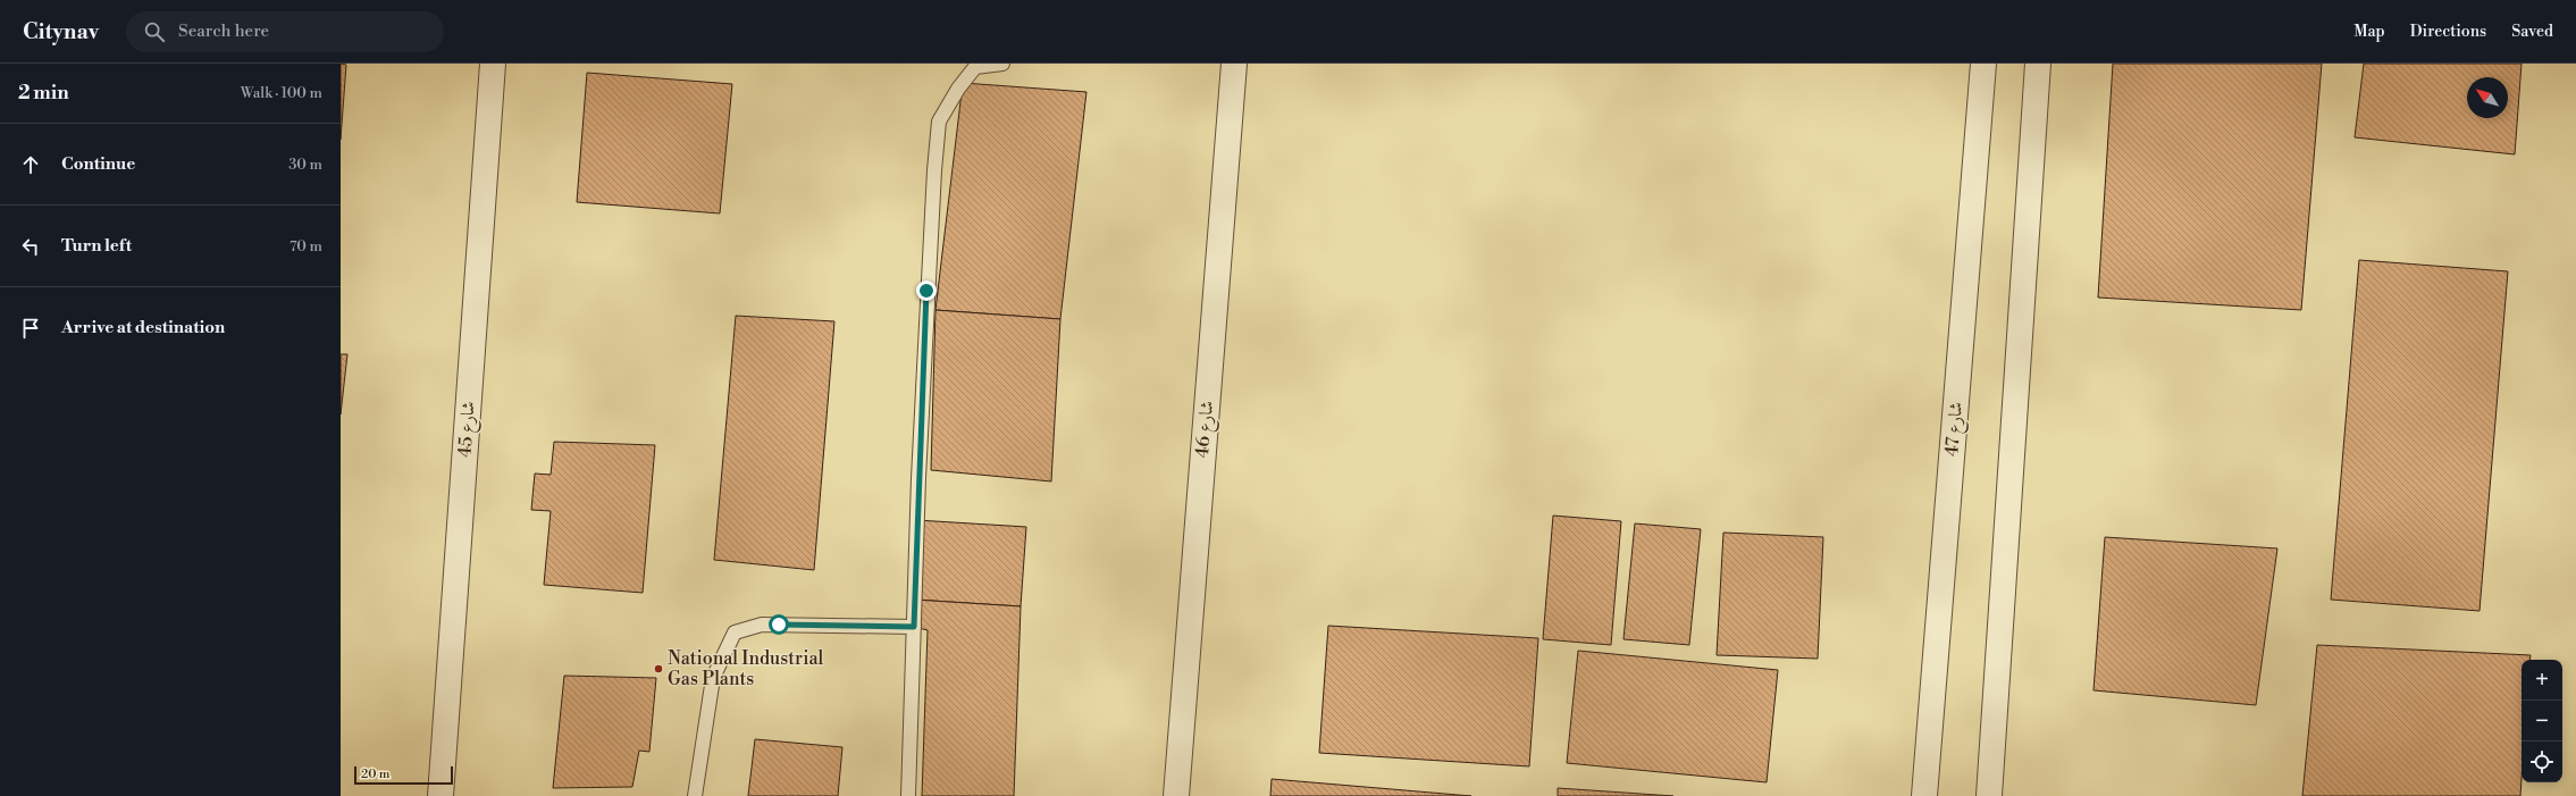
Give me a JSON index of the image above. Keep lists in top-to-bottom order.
{
  "streets": {
    "street": ["شارع 45", "شارع 46", "شارع 47"]
  },
  "places": ["National Industrial Gas Plants"],
  "scale_bar": "20 m",
  "north": "top left",
  "page": {
    "header": "Citynav",
    "search": "Search here",
    "nav": ["Map", "Directions", "Saved"],
    "heading": ["2 min", "Walk · 100 m"],
    "list": [
      ["Continue", "30 m"],
      ["Turn left", "70 m"],
      "Arrive at destination"
    ],
    "map_buttons": ["+", "−"],
    "scale": "20 m"
  }
}
